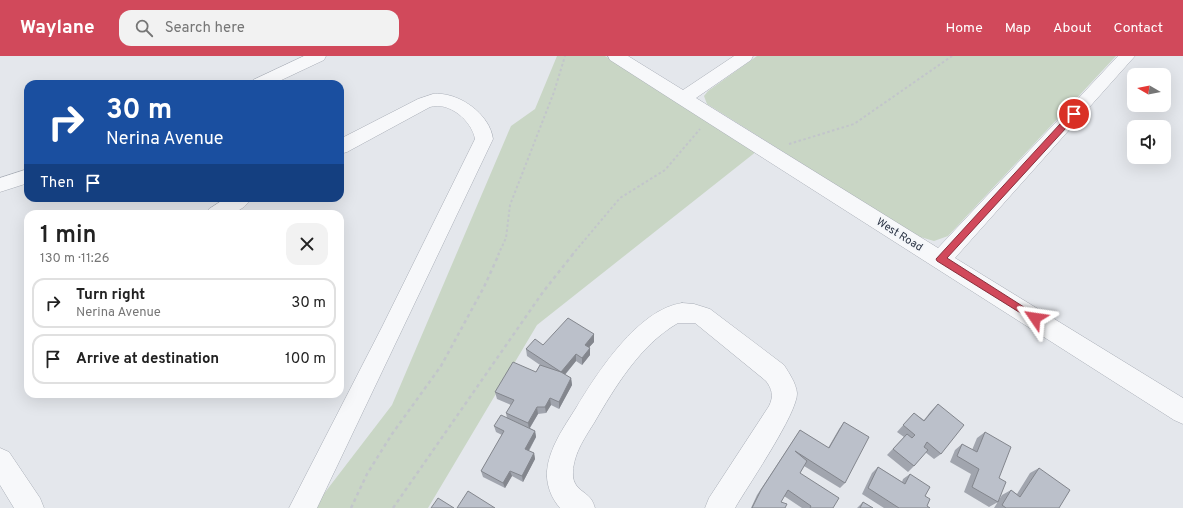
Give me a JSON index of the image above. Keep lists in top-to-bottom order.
{
  "streets": {
    "street": ["West Road"]
  },
  "north": "left",
  "page": {
    "header": "Waylane",
    "search": "Search here",
    "nav": [
      "Home",
      "Map",
      "About",
      "Contact"
    ],
    "turn": ["30 m", "Nerina Avenue"],
    "then": "Then",
    "heading": ["1 min", "130 m · 11:26"],
    "list": [
      {
        "name": "Turn right",
        "note": "Nerina Avenue",
        "value": "30 m"
      },
      {
        "name": "Arrive at destination",
        "value": "100 m"
      }
    ]
  }
}
